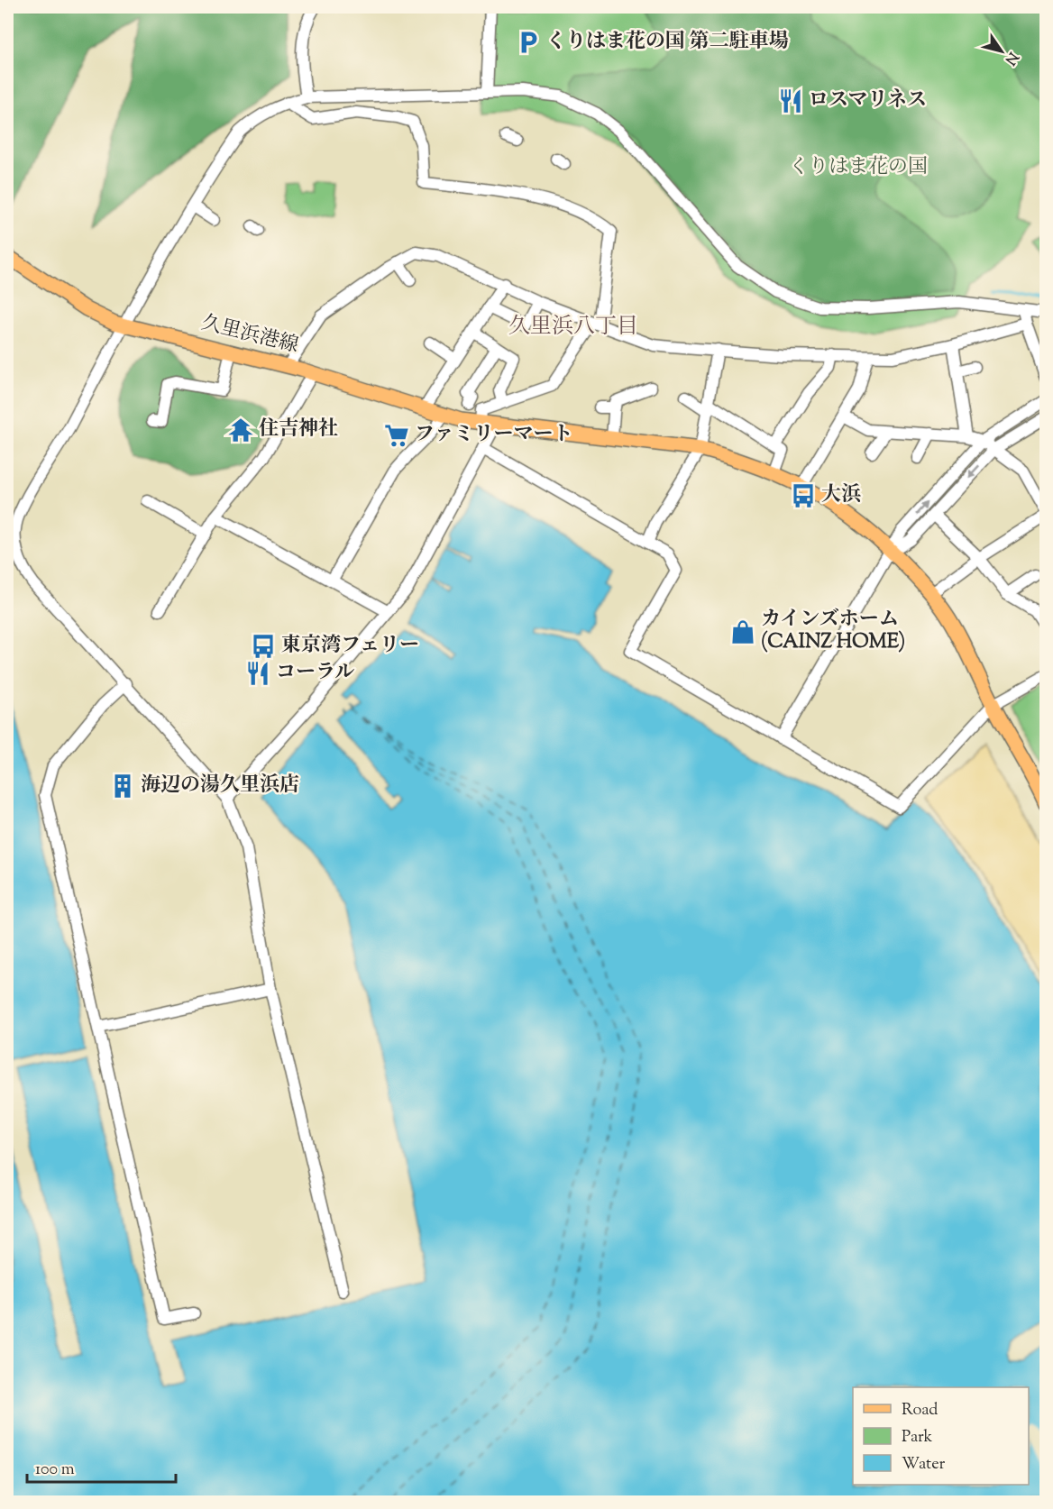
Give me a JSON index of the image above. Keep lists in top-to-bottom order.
{
  "streets": {
    "main road": ["久里浜港線"]
  },
  "districts": ["久里浜八丁目"],
  "parks": ["くりはま花の国"],
  "places": {
    "parking": ["くりはま花の国 第二駐車場"],
    "restaurant": ["ロスマリネス", "コーラル"],
    "temple": ["住吉神社"],
    "supermarket": ["ファミリーマート"],
    "bus stop": ["大浜", "東京湾フェリー"],
    "shop": ["カインズホーム (CAINZ HOME)"],
    "building": ["海辺の湯久里浜店"]
  },
  "legend": ["Road", "Park", "Water"],
  "scale_bar": "100 m",
  "north": "bottom right"
}
